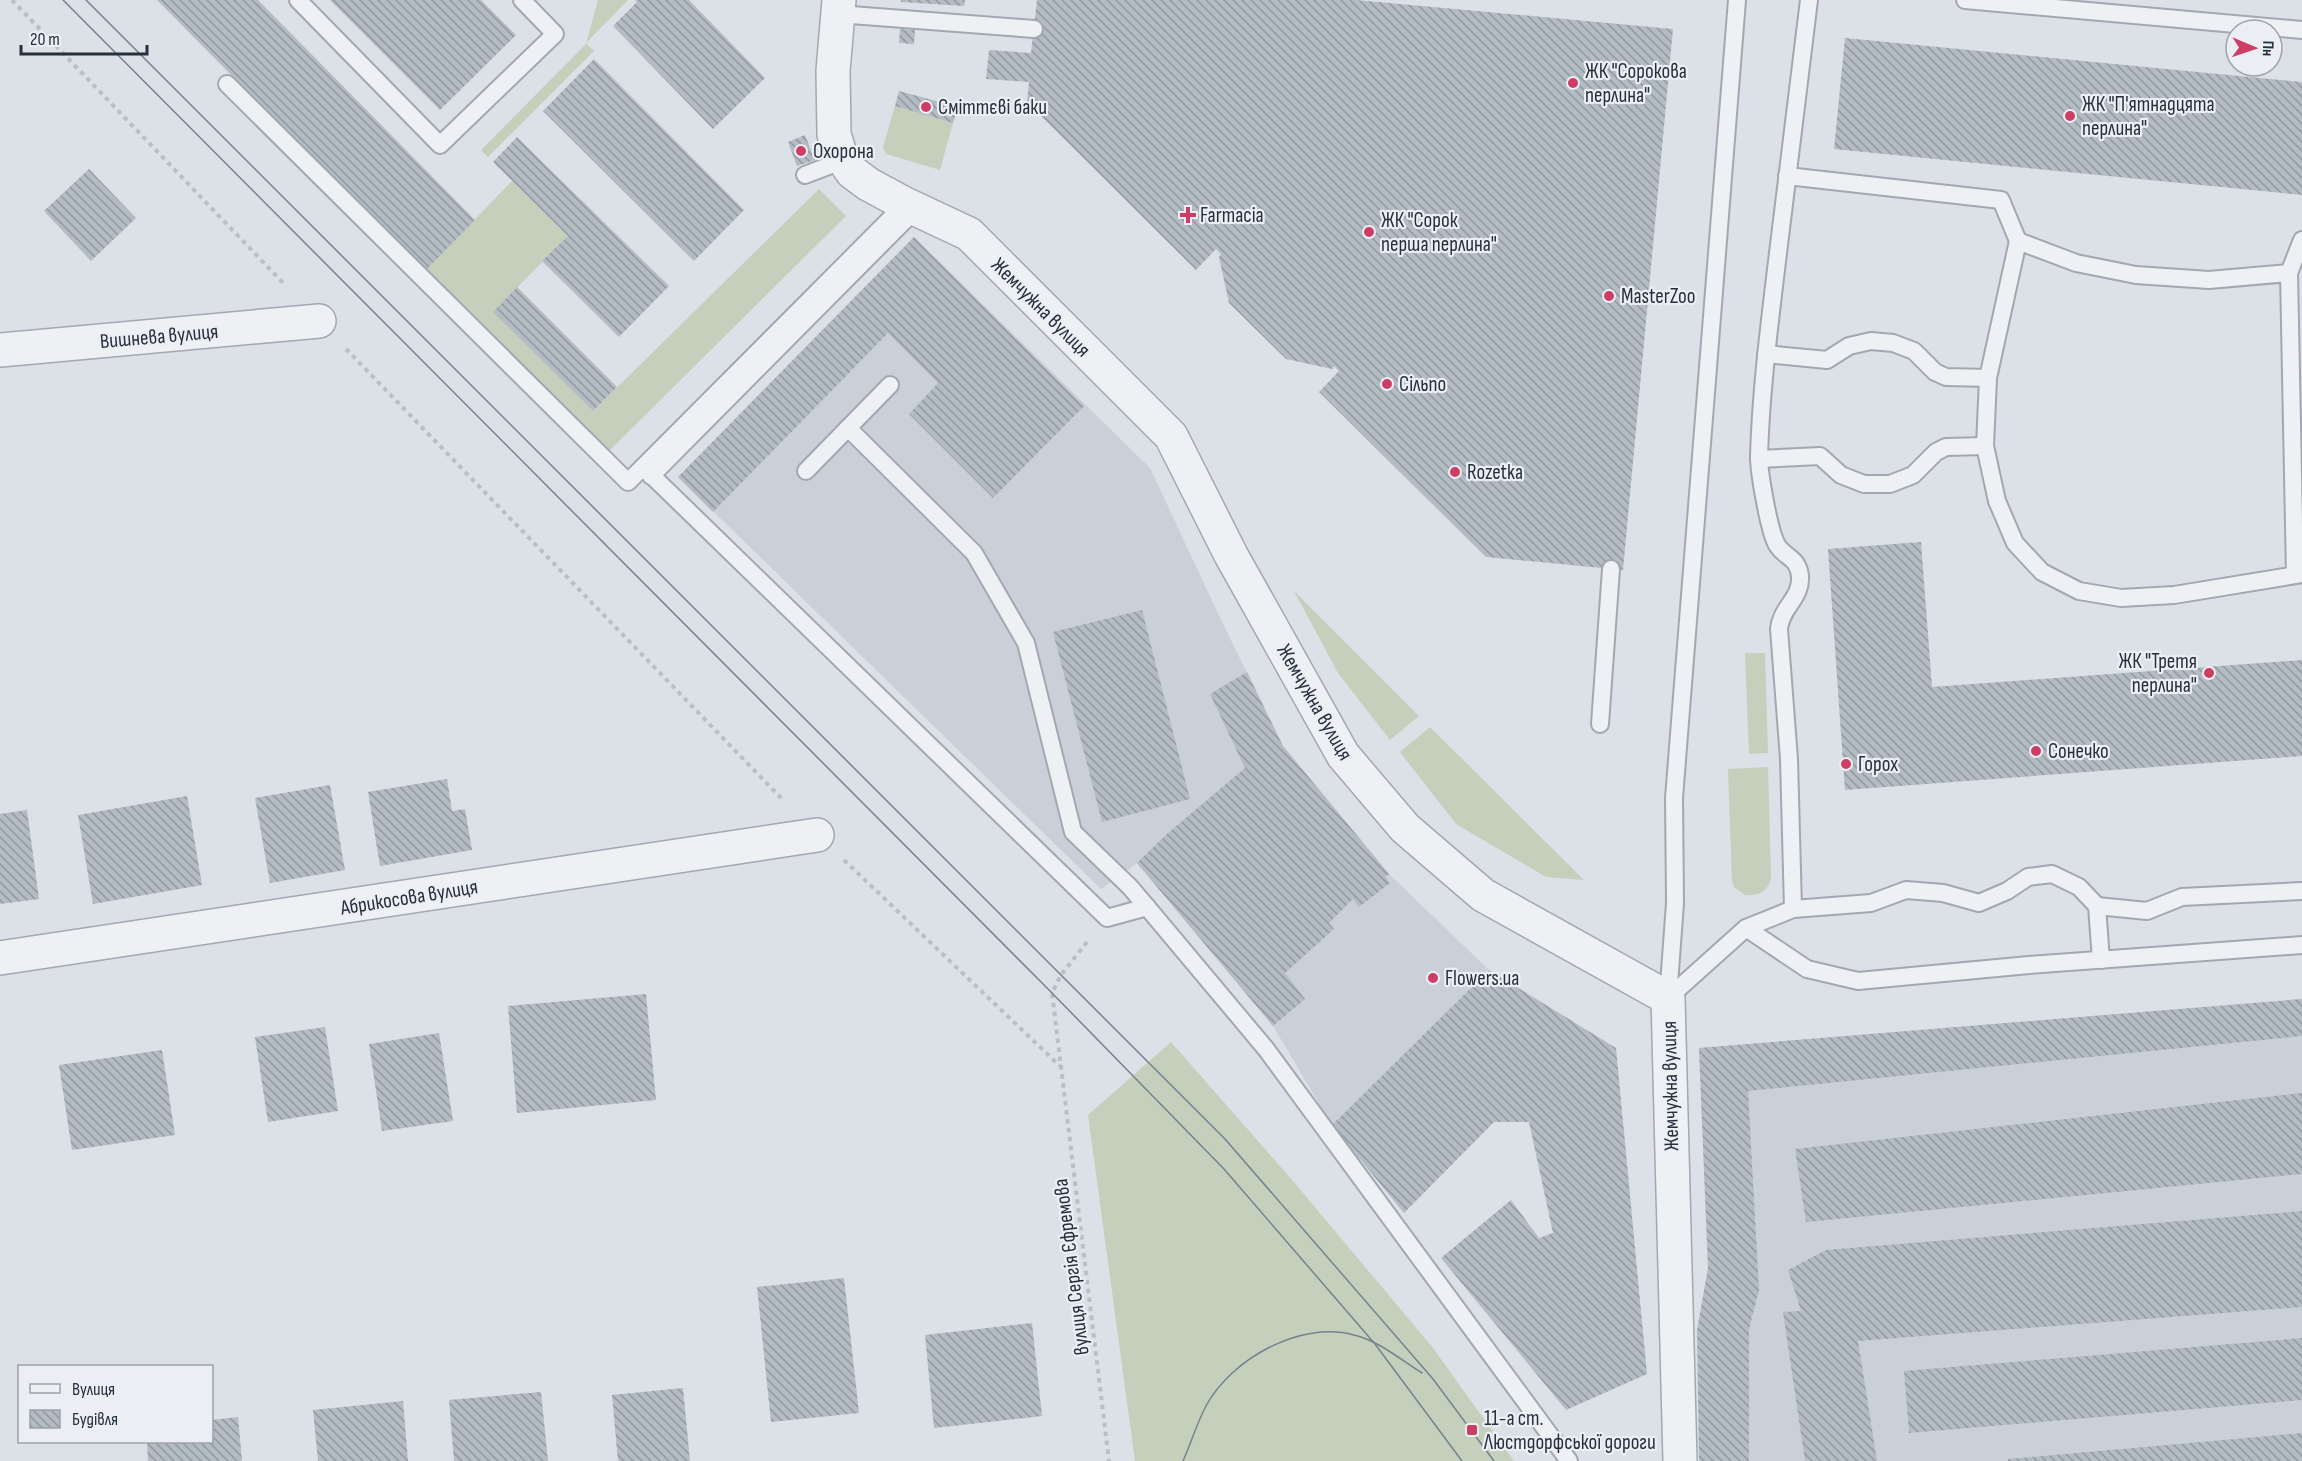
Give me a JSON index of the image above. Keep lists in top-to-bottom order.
{
  "streets": {
    "street": ["Жемчужна вулиця", "Вишнева вулиця", "Абрикосова вулиця"],
    "path": ["вулиця Сергія Єфремова"]
  },
  "places": {
    "other": [
      "ЖК \"Сорокова перлина\"",
      "Сміттєві баки",
      "ЖК \"П'ятнадцята перлина\"",
      "Охорона",
      "ЖК \"Сорок перша перлина\"",
      "MasterZoo",
      "Сільпо",
      "Rozetka",
      "ЖК \"Третя перлина\"",
      "Сонечко",
      "Горох",
      "Flowers.ua"
    ],
    "health": ["Farmacia"],
    "transit": ["11-а ст. Люстдорфської дороги"]
  },
  "legend": ["Вулиця", "Будівля"],
  "scale_bar": "20 m",
  "north": "right"
}
